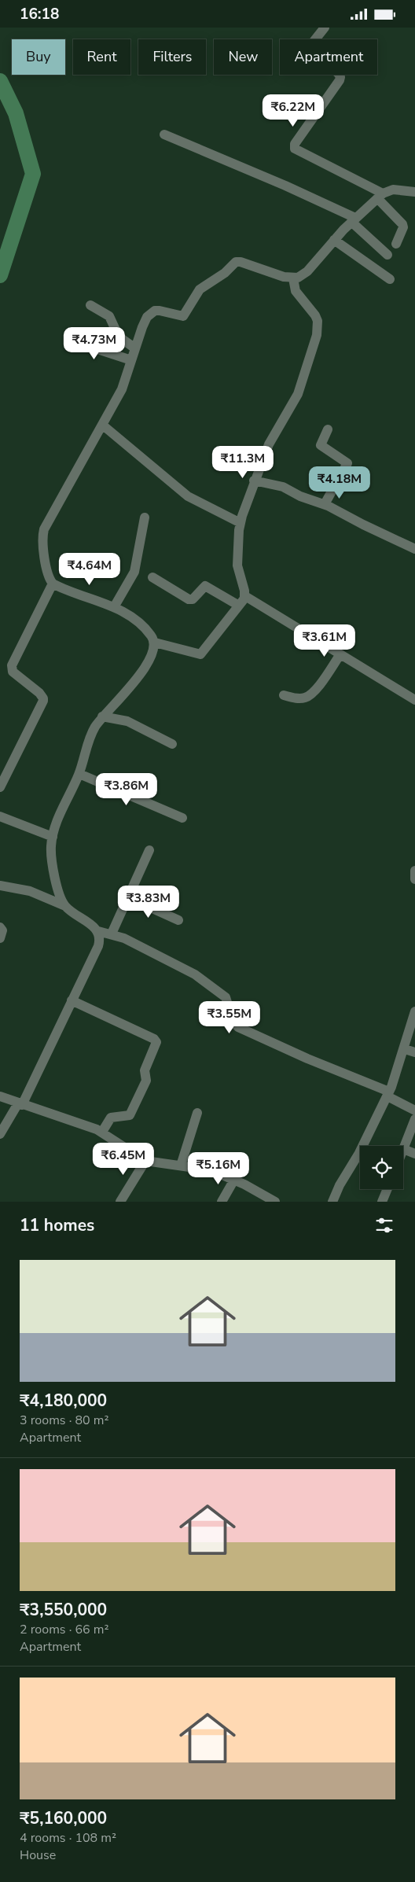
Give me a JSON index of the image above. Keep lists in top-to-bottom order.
{
  "page": {
    "status": "16:18",
    "chip": [
      "Buy",
      "Rent",
      "Filters",
      "New",
      "Apartment"
    ],
    "price": [
      "₹6.22M",
      "₹4.73M",
      "₹11.3M",
      "₹4.18M",
      "₹4.64M",
      "₹3.61M",
      "₹3.86M",
      "₹3.83M",
      "₹3.55M",
      "₹6.45M",
      "₹5.16M"
    ],
    "heading": "11 homes",
    "list": [
      {
        "name": "₹4,180,000",
        "note": "3 rooms · 80 m² · Apartment"
      },
      {
        "name": "₹3,550,000",
        "note": "2 rooms · 66 m² · Apartment"
      },
      {
        "name": "₹5,160,000",
        "note": "4 rooms · 108 m² · House"
      }
    ]
  }
}
